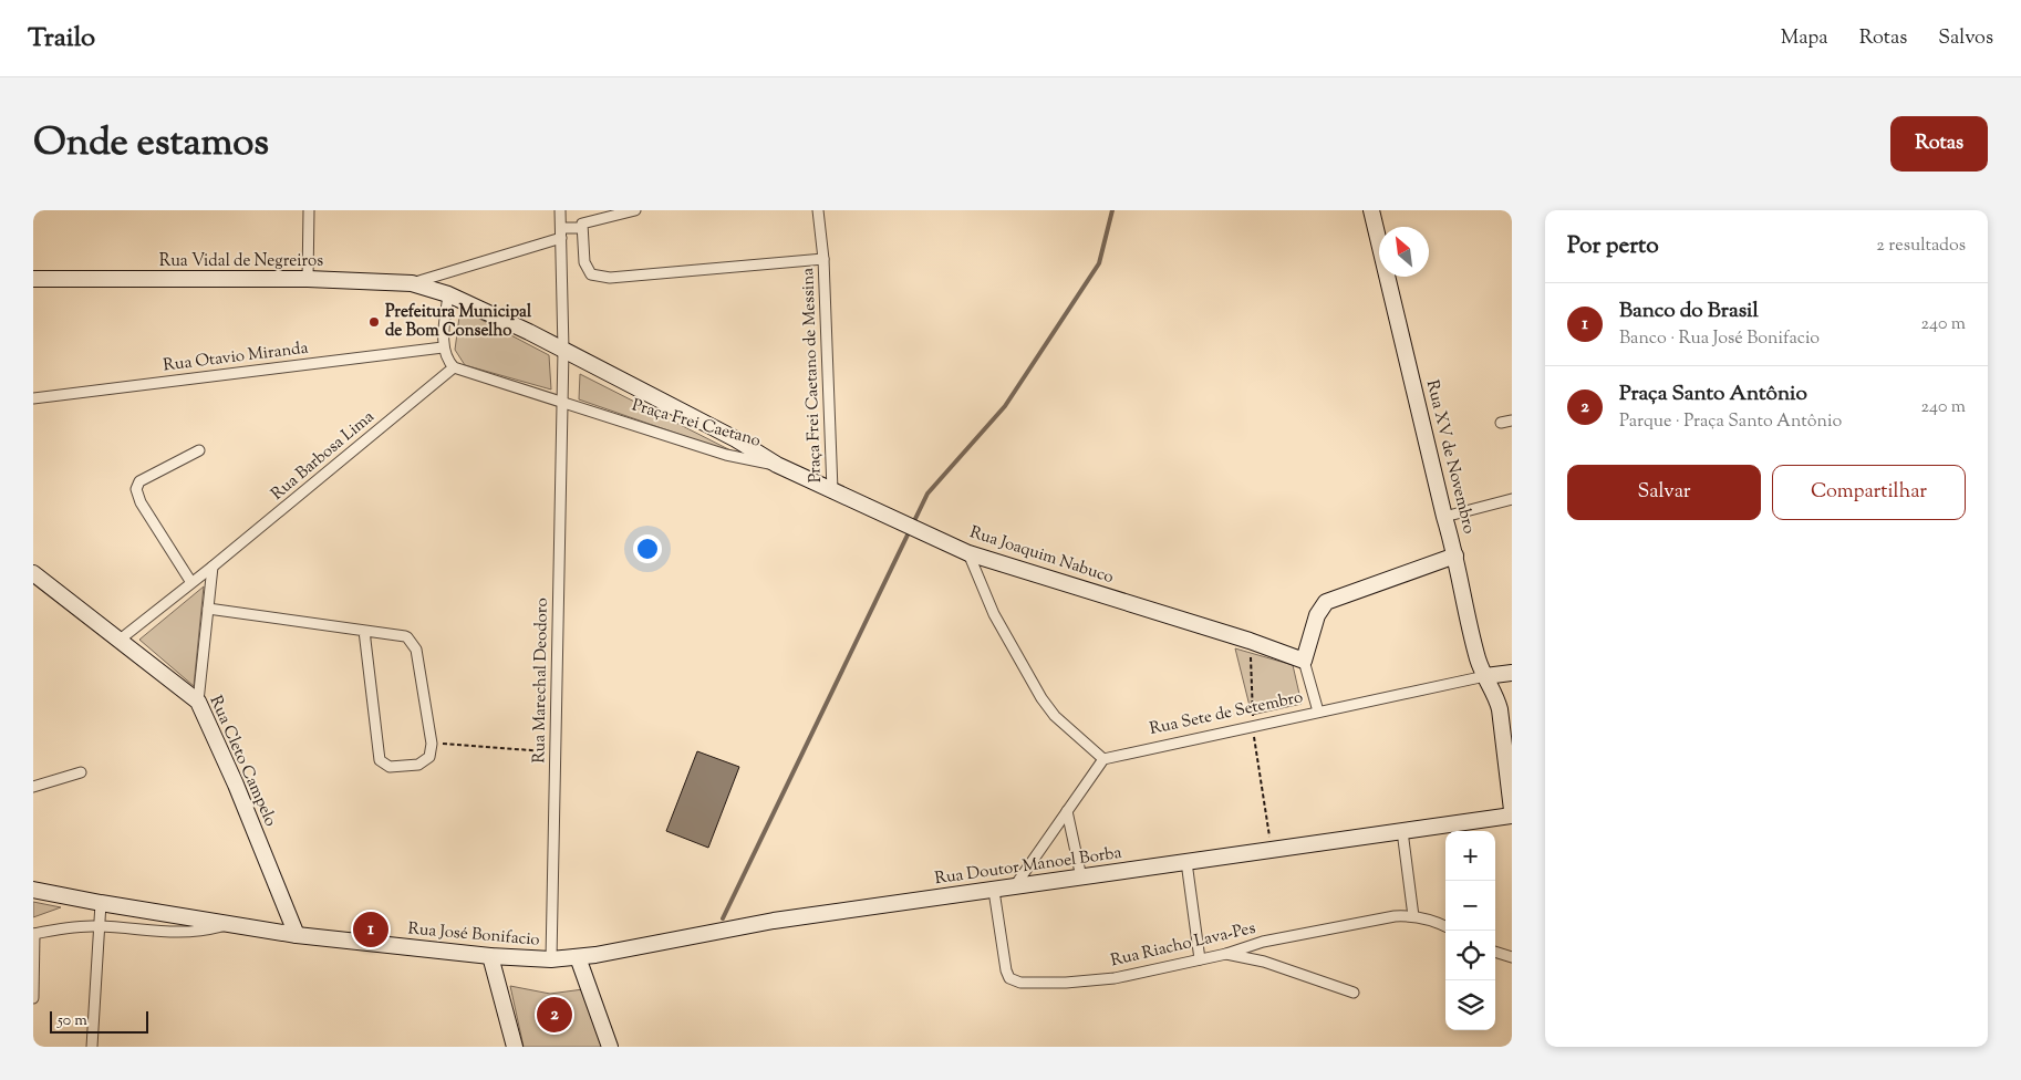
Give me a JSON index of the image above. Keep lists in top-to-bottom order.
{
  "streets": {
    "street": [
      "Rua Vidal de Negreiros",
      "Rua Otavio Miranda",
      "Praça Frei Caetano de Messina",
      "Praça Frei Caetano",
      "Rua Barbosa Lima",
      "Rua XV de Novembro",
      "Rua Joaquim Nabuco",
      "Rua Marechal Deodoro",
      "Rua Sete de Setembro",
      "Rua Cleto Campelo",
      "Rua Doutor Manoel Borba",
      "Rua José Bonifacio",
      "Rua Riacho Lava-Pes"
    ]
  },
  "crossings": [
    ["Rua Vidal de Negreiros", "Praça Frei Caetano"],
    ["Praça Frei Caetano de Messina", "Rua Joaquim Nabuco"],
    ["Praça Frei Caetano", "Rua Barbosa Lima"],
    ["Praça Frei Caetano", "Rua Joaquim Nabuco"],
    ["Praça Frei Caetano", "Rua Marechal Deodoro"],
    ["Rua Barbosa Lima", "Rua Cleto Campelo"],
    ["Rua XV de Novembro", "Rua Sete de Setembro"],
    ["Rua Marechal Deodoro", "Rua Doutor Manoel Borba"],
    ["Rua Marechal Deodoro", "Rua José Bonifacio"],
    ["Rua Cleto Campelo", "Rua José Bonifacio"],
    ["Rua Doutor Manoel Borba", "Rua José Bonifacio"],
    ["Rua Doutor Manoel Borba", "Rua Riacho Lava-Pes"]
  ],
  "places": ["Prefeitura Municipal de Bom Conselho"],
  "scale_bar": "50 m",
  "north": "top left",
  "page": {
    "header": "Trailo",
    "nav": ["Mapa", "Rotas", "Salvos"],
    "title": "Onde estamos",
    "buttons": [
      "Rotas",
      ["Salvar", "Compartilhar"]
    ],
    "heading": ["Por perto", "2 resultados"],
    "list": [
      {
        "mark": "1",
        "name": "Banco do Brasil",
        "note": "Banco · Rua José Bonifacio",
        "value": "240 m"
      },
      {
        "mark": "2",
        "name": "Praça Santo Antônio",
        "note": "Parque · Praça Santo Antônio",
        "value": "240 m"
      }
    ],
    "map_buttons": ["+", "−"],
    "pins": ["1", "2"],
    "scale": "50 m"
  }
}
